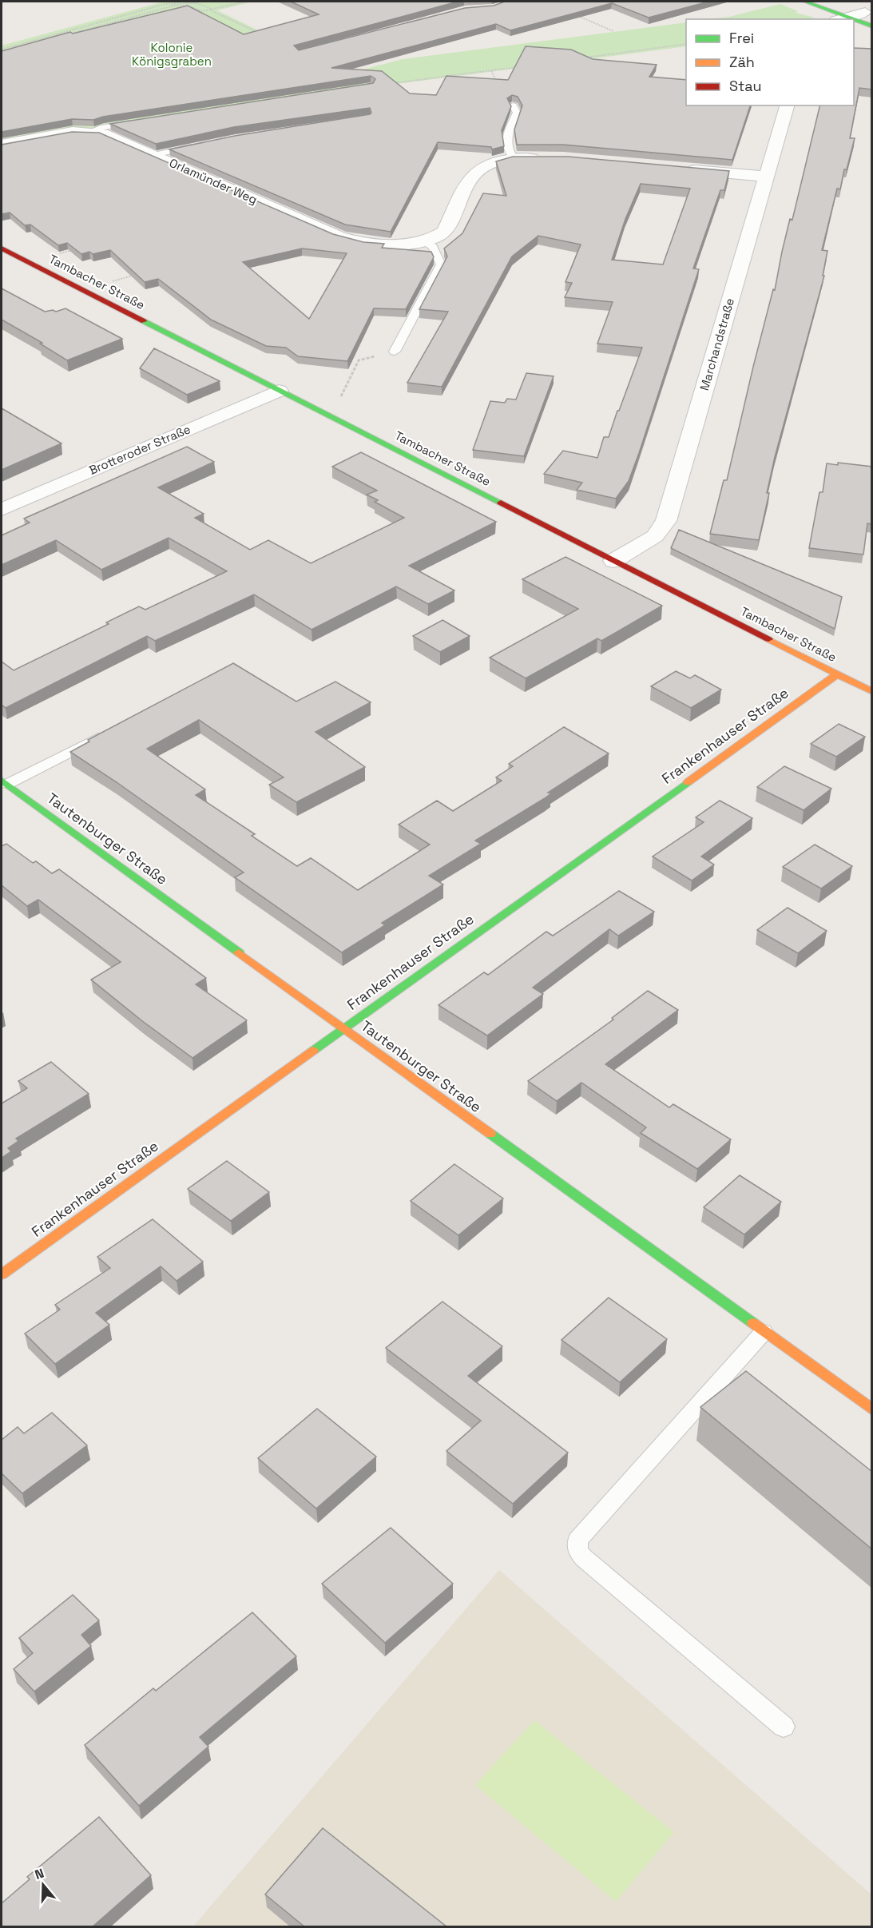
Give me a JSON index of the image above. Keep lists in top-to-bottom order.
{
  "streets": {
    "street": [
      "Orlamünder Weg",
      "Tambacher Straße",
      "Marchandstraße",
      "Brotteroder Straße",
      "Frankenhauser Straße",
      "Tautenburger Straße"
    ]
  },
  "crossings": [
    ["Tambacher Straße", "Marchandstraße"],
    ["Tambacher Straße", "Brotteroder Straße"],
    ["Tambacher Straße", "Frankenhauser Straße"],
    ["Frankenhauser Straße", "Tautenburger Straße"]
  ],
  "parks": ["Kolonie Königsgraben"],
  "legend": ["Frei", "Zäh", "Stau"],
  "north": "top"
}
